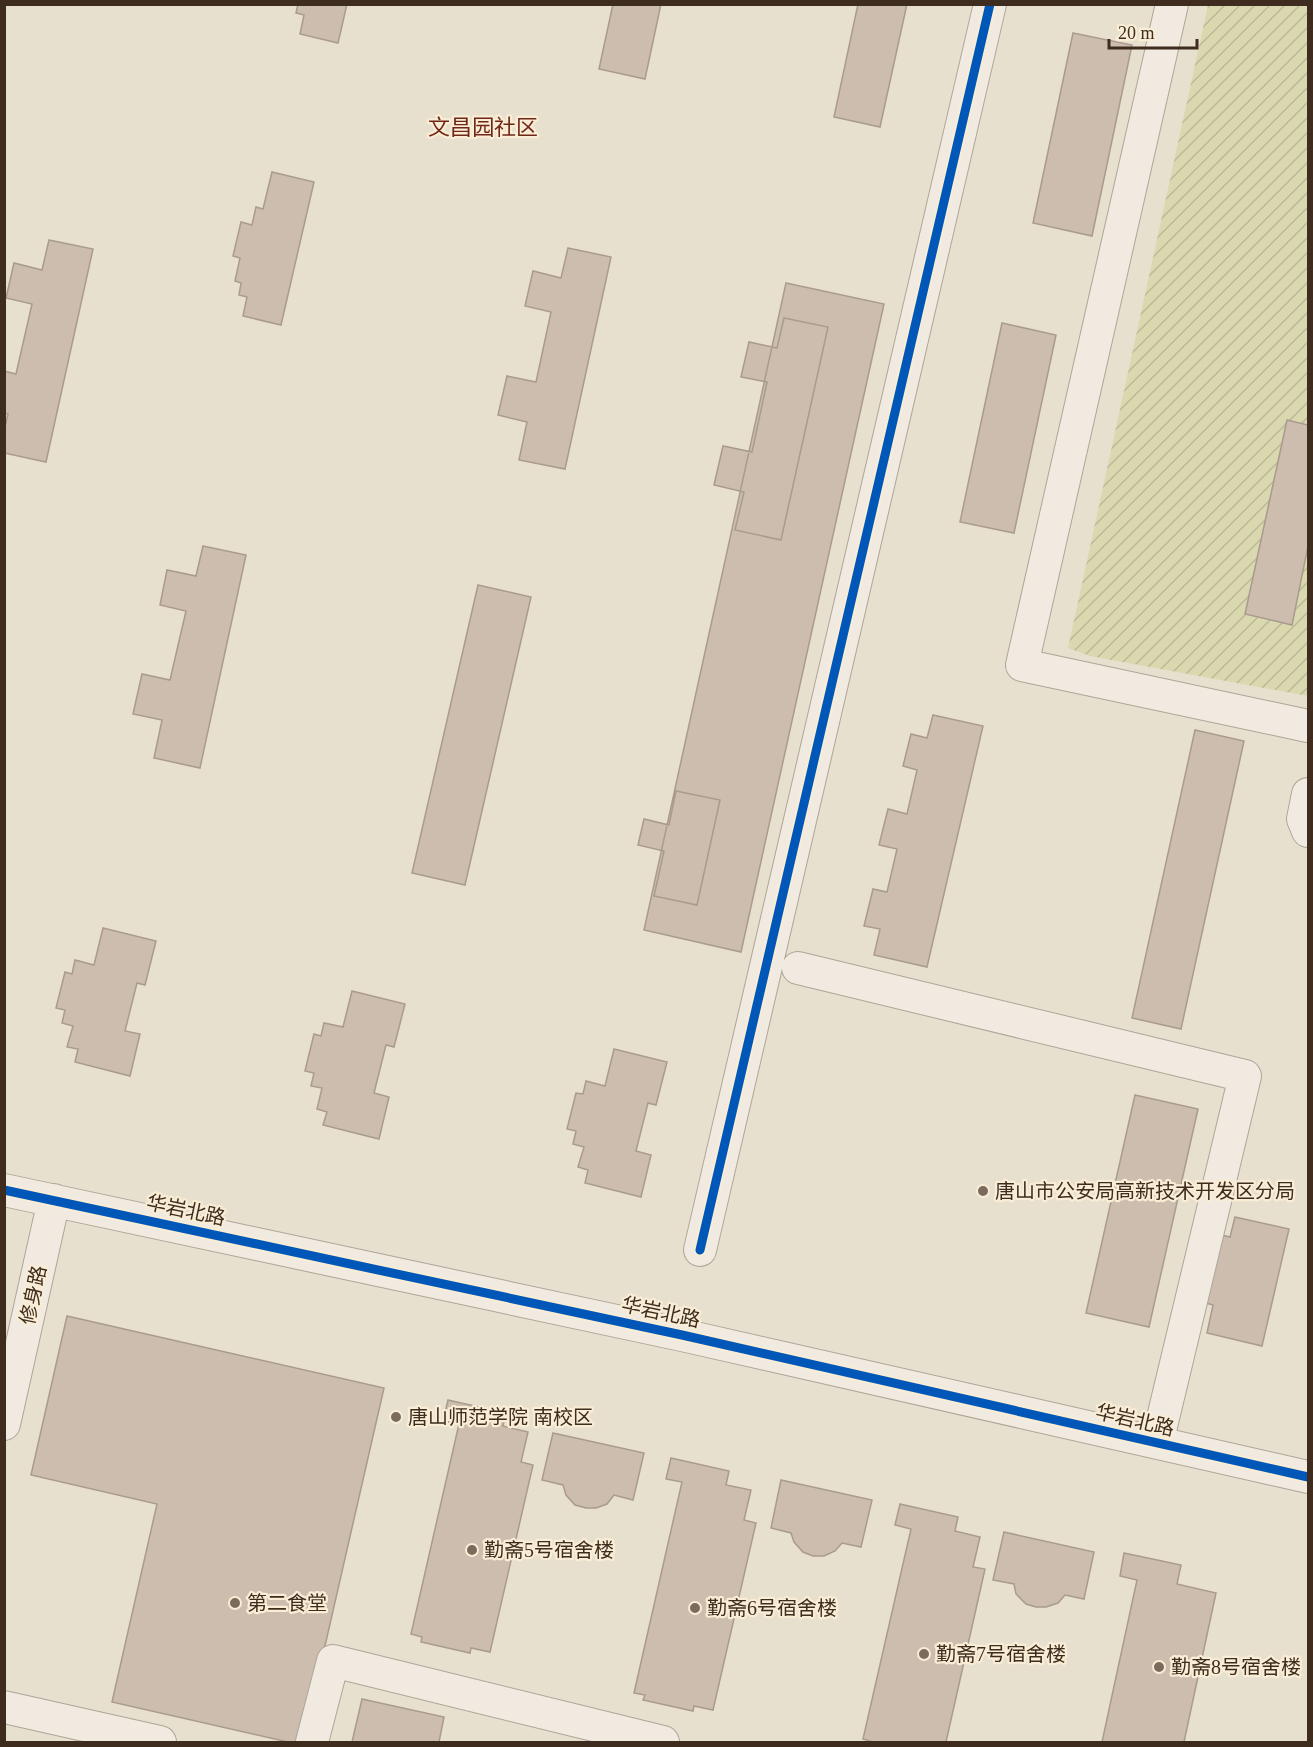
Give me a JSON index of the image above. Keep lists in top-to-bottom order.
{
  "streets": {
    "street": ["华岩北路", "修身路"]
  },
  "crossings": [
    ["华岩北路", "修身路"]
  ],
  "districts": ["文昌园社区"],
  "places": [
    "唐山市公安局高新技术开发区分局",
    "唐山师范学院 南校区",
    "勤斋5号宿舍楼",
    "第二食堂",
    "勤斋6号宿舍楼",
    "勤斋7号宿舍楼",
    "勤斋8号宿舍楼"
  ],
  "scale_bar": "20 m"
}
